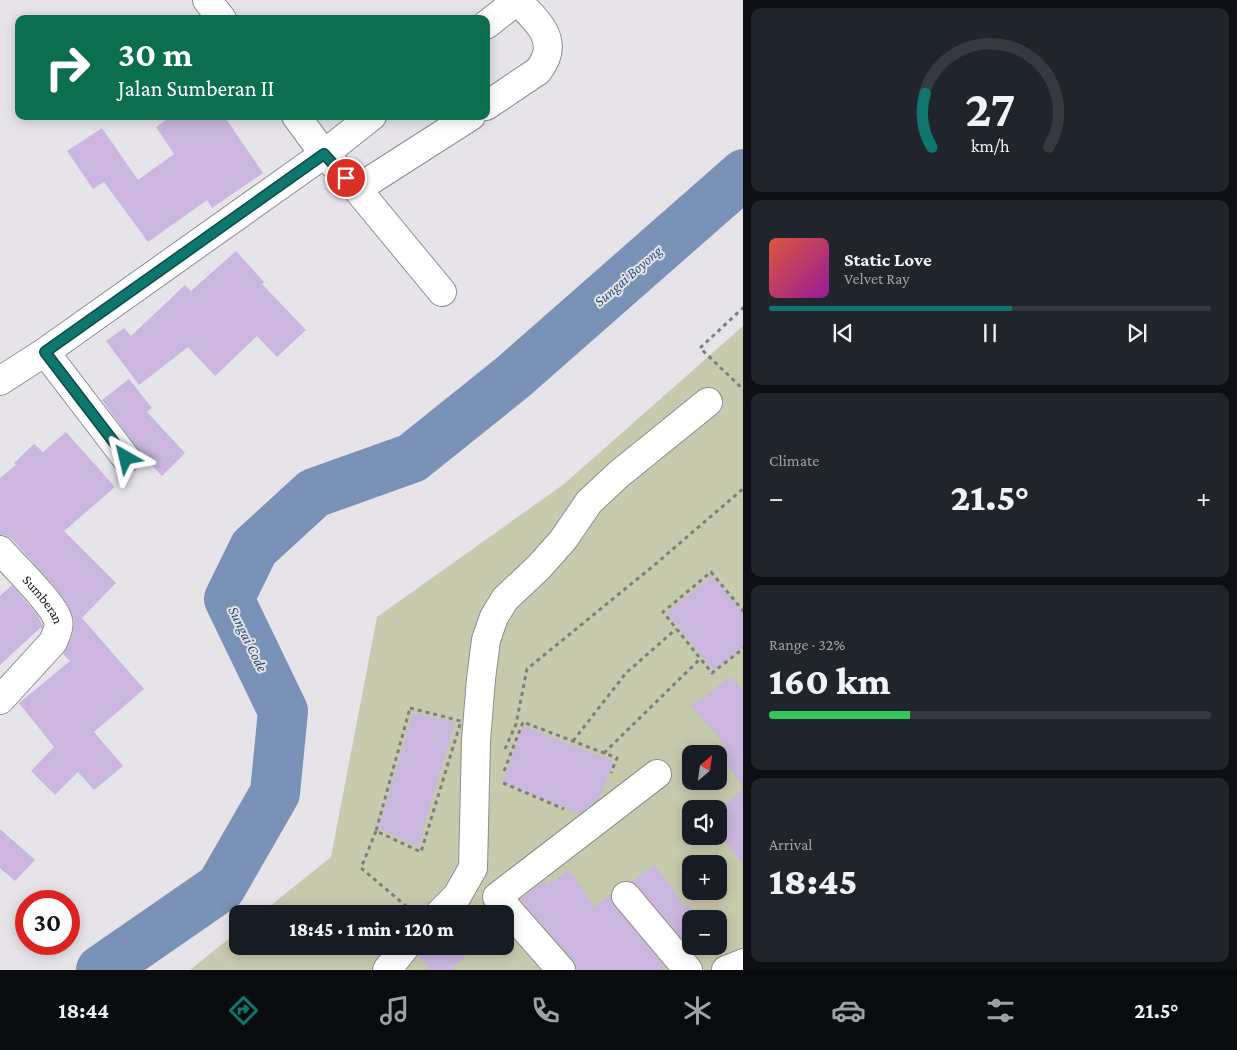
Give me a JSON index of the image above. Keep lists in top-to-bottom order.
{
  "streets": {
    "street": ["Sumberan"]
  },
  "water": ["Sungai Boyong", "Sungai Code"],
  "north": "top right",
  "page": {
    "turn": ["30 m", "Jalan Sumberan II"],
    "song": ["Static Love", "Velvet Ray"],
    "tile": [
      "Climate",
      ["Range · 32%", "160 km"],
      ["Arrival", "18:45"]
    ],
    "heat": ["−", "21.5°", "+"],
    "map_buttons": ["+", "−"],
    "limit": "30",
    "trip": "18:45 · 1 min · 120 m",
    "tabs": ["18:44", "21.5°"],
    "gauge": ["27", "km/h"]
  }
}
